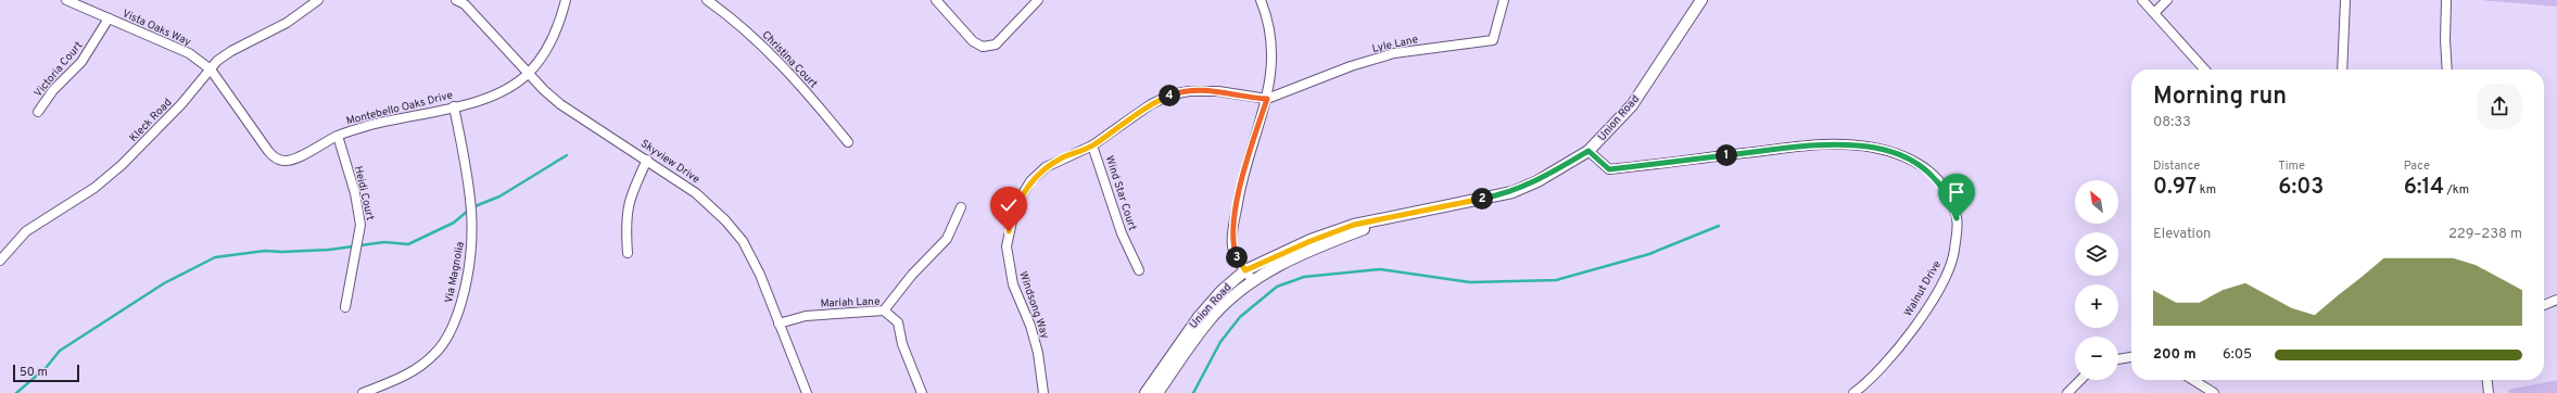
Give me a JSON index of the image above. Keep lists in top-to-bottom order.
{
  "streets": {
    "main road": ["Union Road"],
    "street": [
      "Vista Oaks Way",
      "Lyle Lane",
      "Christina Court",
      "Victoria Court",
      "Montebello Oaks Drive",
      "Kleck Road",
      "Skyview Drive",
      "Heidi Court",
      "Wind Star Court",
      "Via Magnolia",
      "Walnut Drive",
      "Mariah Lane",
      "Windsong Way"
    ]
  },
  "crossings": [
    ["Vista Oaks Way", "Victoria Court"],
    ["Vista Oaks Way", "Montebello Oaks Drive"],
    ["Vista Oaks Way", "Kleck Road"],
    ["Lyle Lane", "Windsong Way"],
    ["Montebello Oaks Drive", "Kleck Road"],
    ["Montebello Oaks Drive", "Skyview Drive"],
    ["Montebello Oaks Drive", "Heidi Court"],
    ["Montebello Oaks Drive", "Via Magnolia"],
    ["Union Road", "Walnut Drive"],
    ["Skyview Drive", "Mariah Lane"],
    ["Wind Star Court", "Windsong Way"]
  ],
  "scale_bar": "50 m",
  "north": "top left",
  "page": {
    "heading": ["Morning run", "08:33"],
    "pins": [
      "4",
      "1",
      "2",
      "3"
    ],
    "stats": [
      ["Distance", "0.97 km"],
      ["Time", "6:03"],
      ["Pace", "6:14 /km"]
    ],
    "map_buttons": ["+", "−"],
    "chart": ["Elevation", "229–238 m"],
    "list": [
      {
        "name": "200 m",
        "note": "6:05"
      }
    ],
    "scale": "50 m"
  }
}
